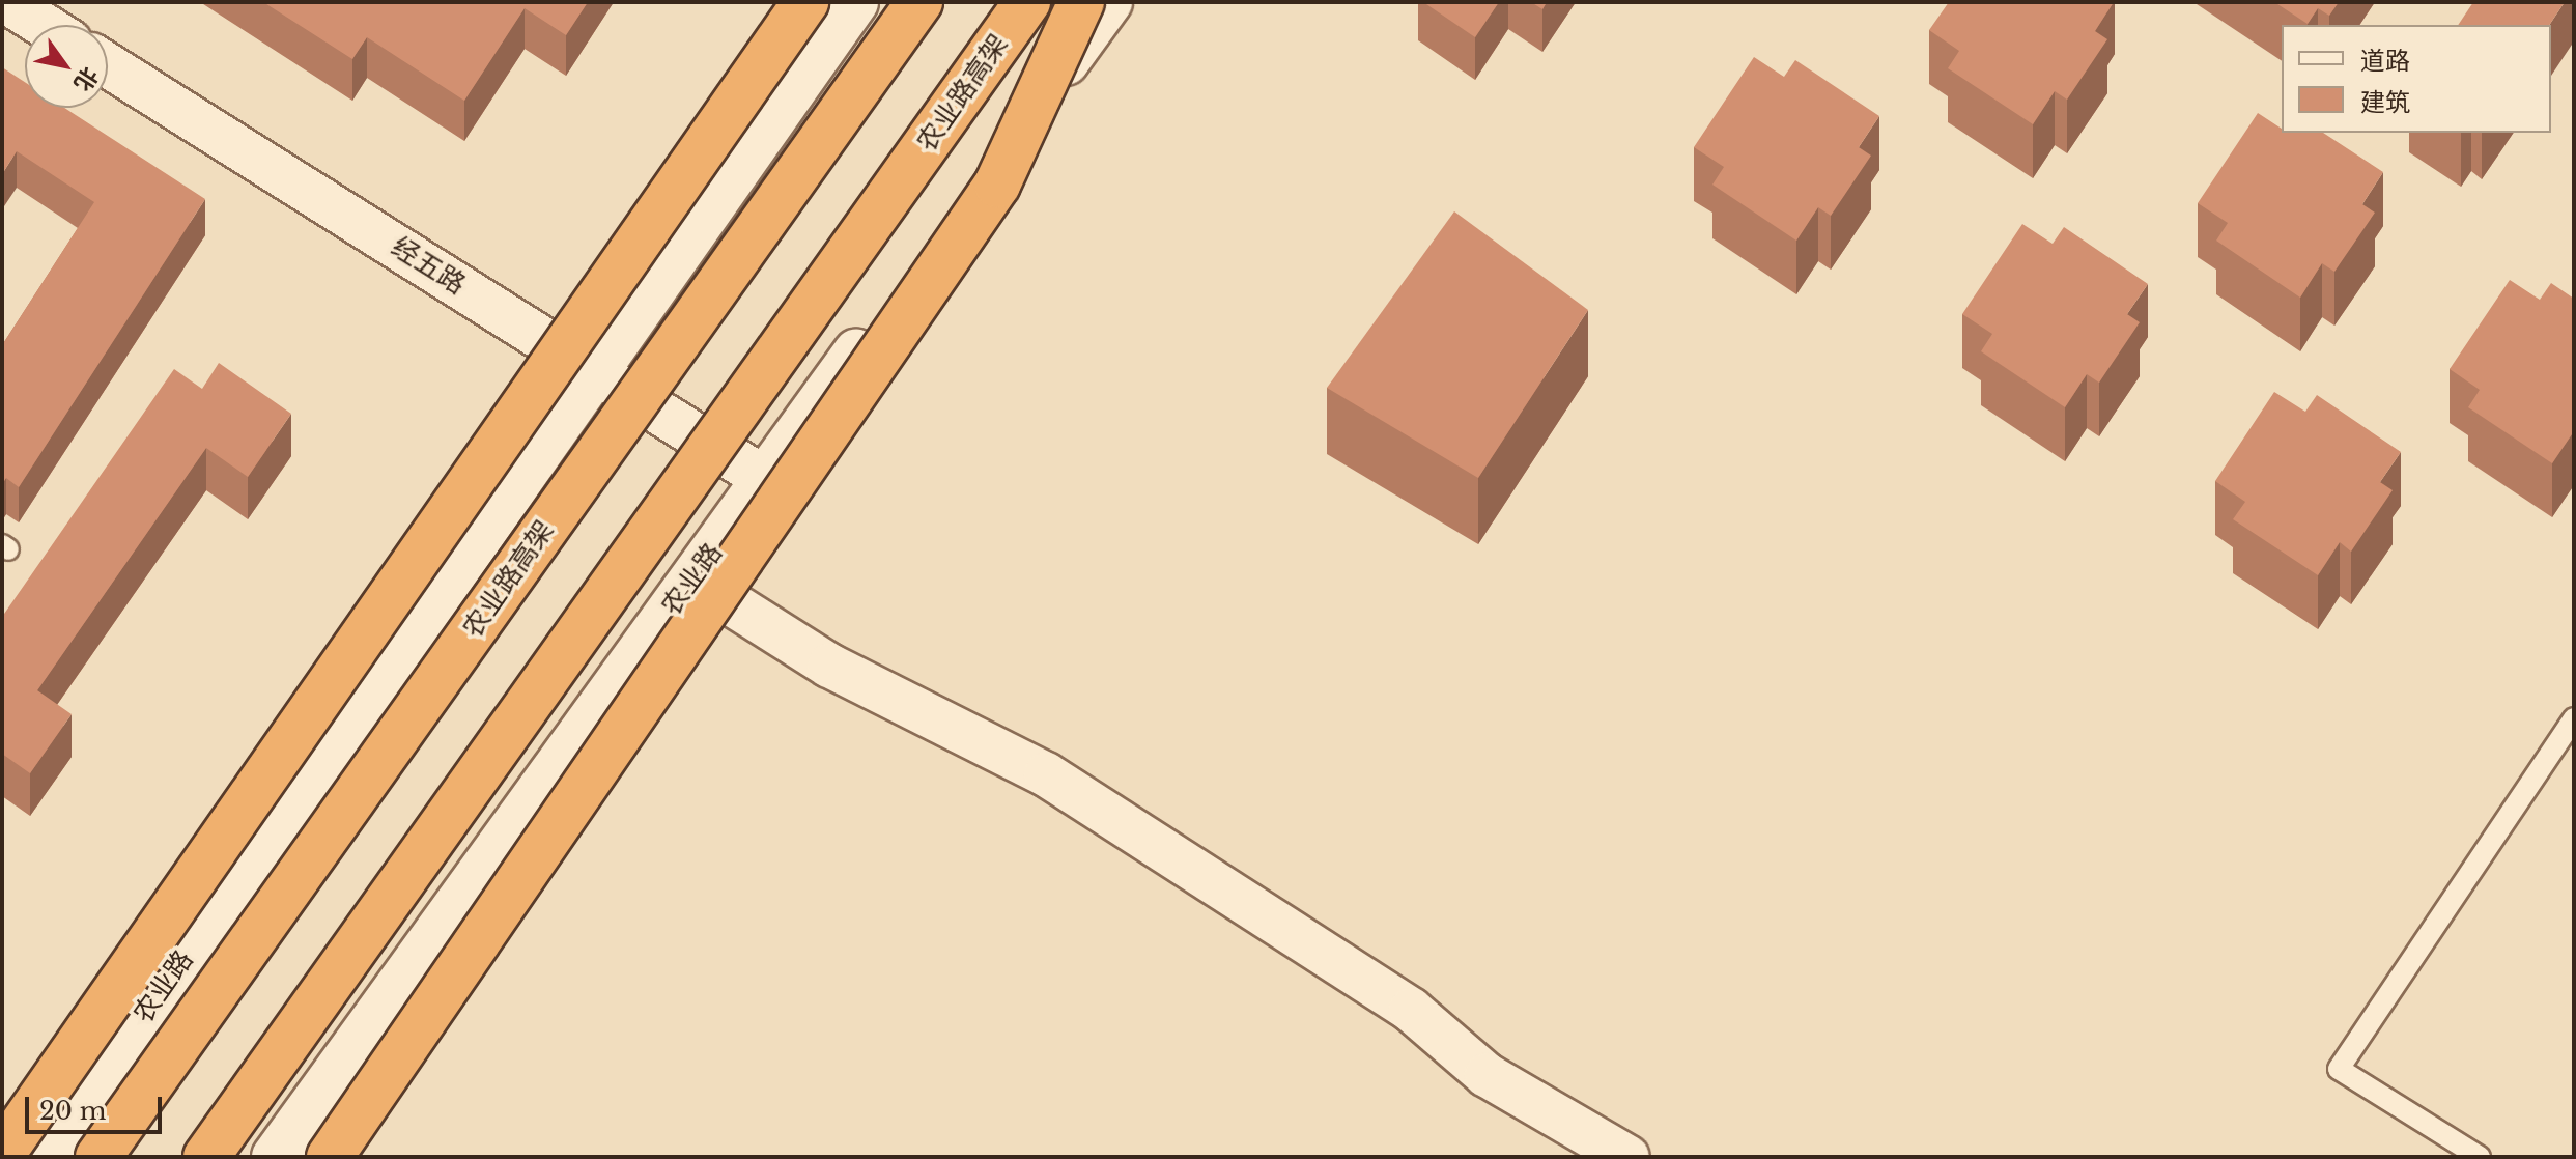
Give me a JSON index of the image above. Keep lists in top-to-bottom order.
{
  "streets": {
    "highway": ["农业路高架"],
    "street": ["经五路", "农业路"]
  },
  "crossings": [
    ["经五路", "农业路"]
  ],
  "legend": ["道路", "建筑"],
  "scale_bar": "20 m",
  "north": "bottom right"
}
